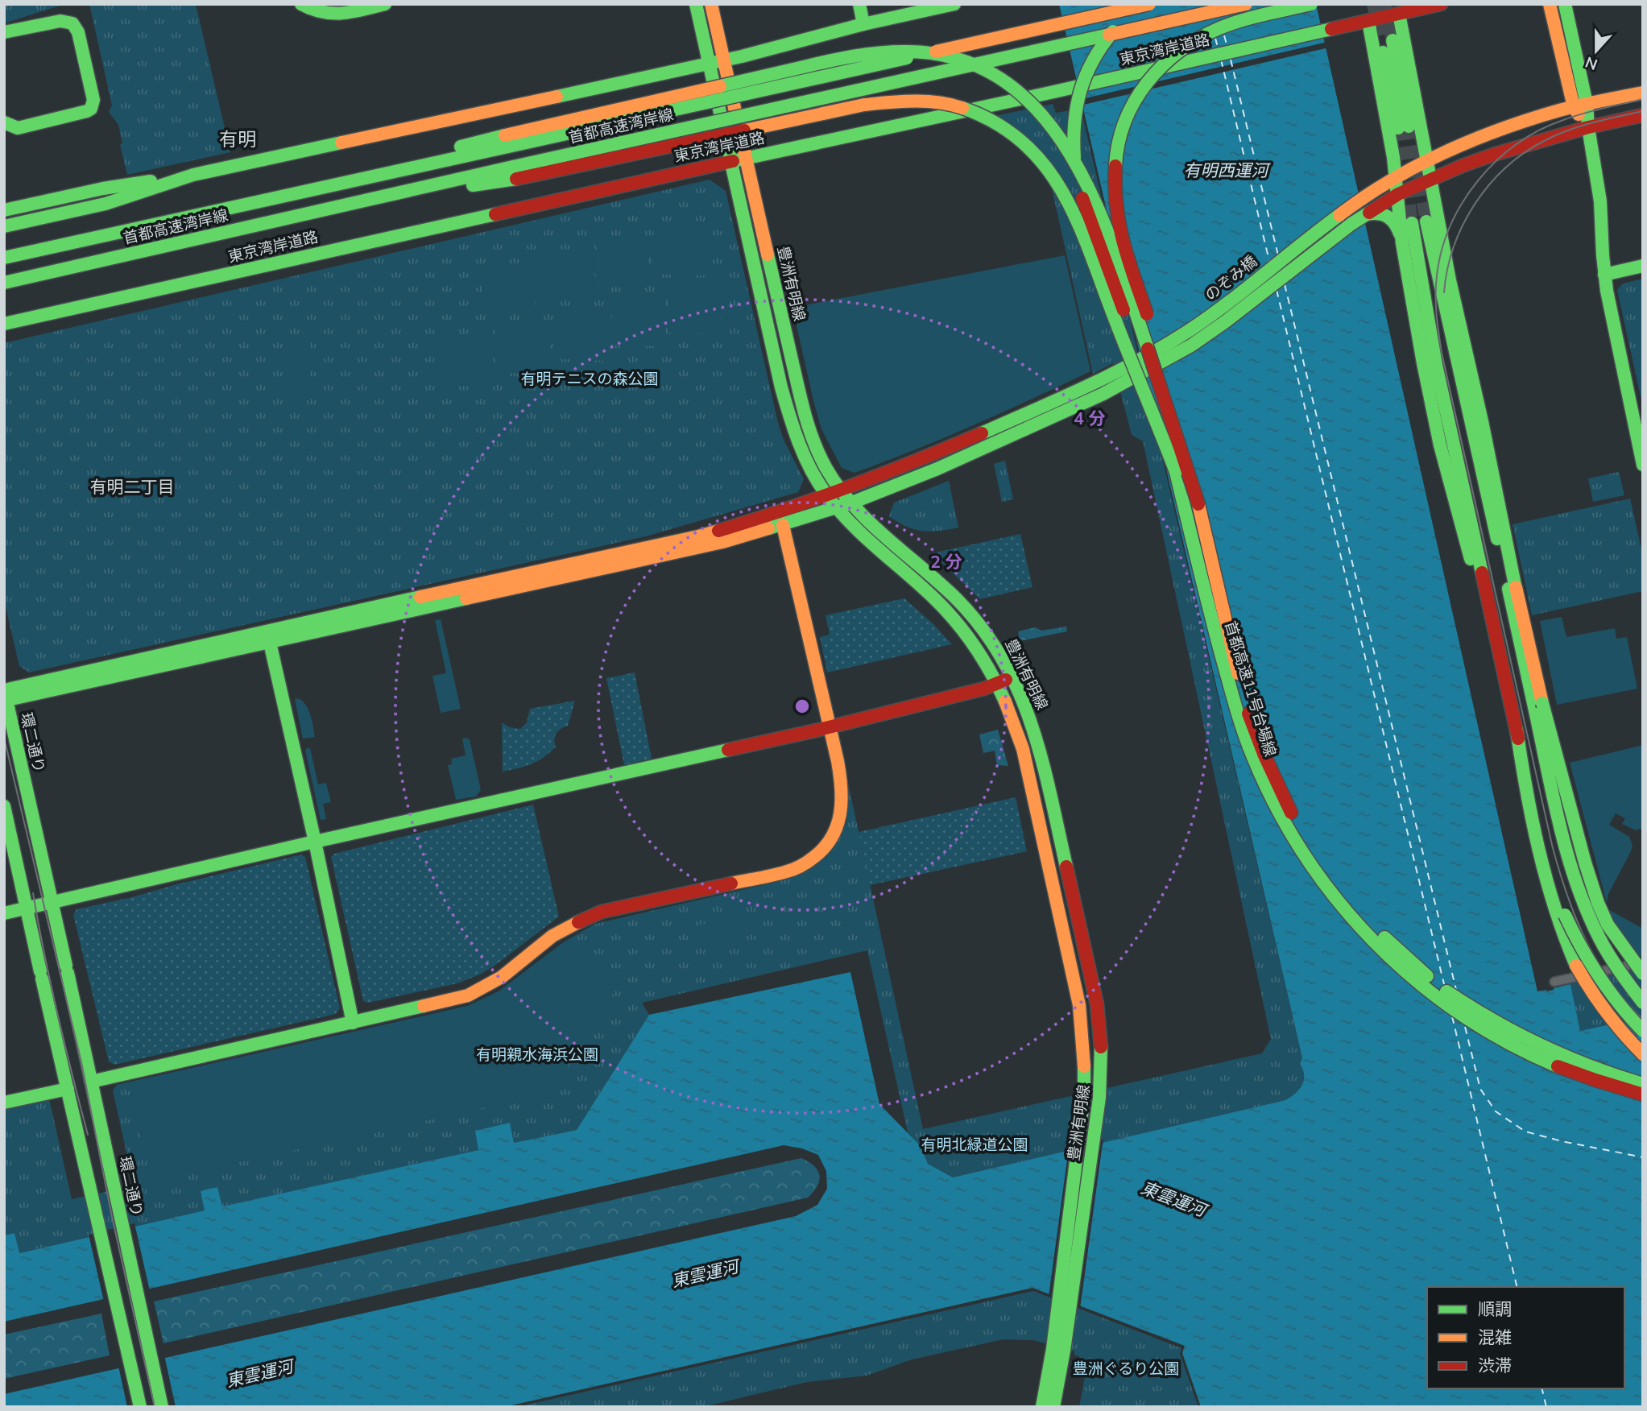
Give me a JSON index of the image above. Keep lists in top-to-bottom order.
{
  "streets": {
    "main road": [
      "東京湾岸道路",
      "首都高速湾岸線",
      "のぞみ橋",
      "豊洲有明線",
      "首都高速11号台場線",
      "環二通り"
    ]
  },
  "crossings": [
    ["東京湾岸道路", "豊洲有明線"]
  ],
  "districts": ["有明", "有明二丁目"],
  "water": ["有明西運河", "東雲運河"],
  "parks": [
    "有明テニスの森公園",
    "有明親水海浜公園",
    "有明北緑道公園",
    "豊洲ぐるり公園"
  ],
  "legend": ["順調", "混雑", "渋滞"],
  "north": "bottom",
  "rings": ["4 分", "2 分"]
}
